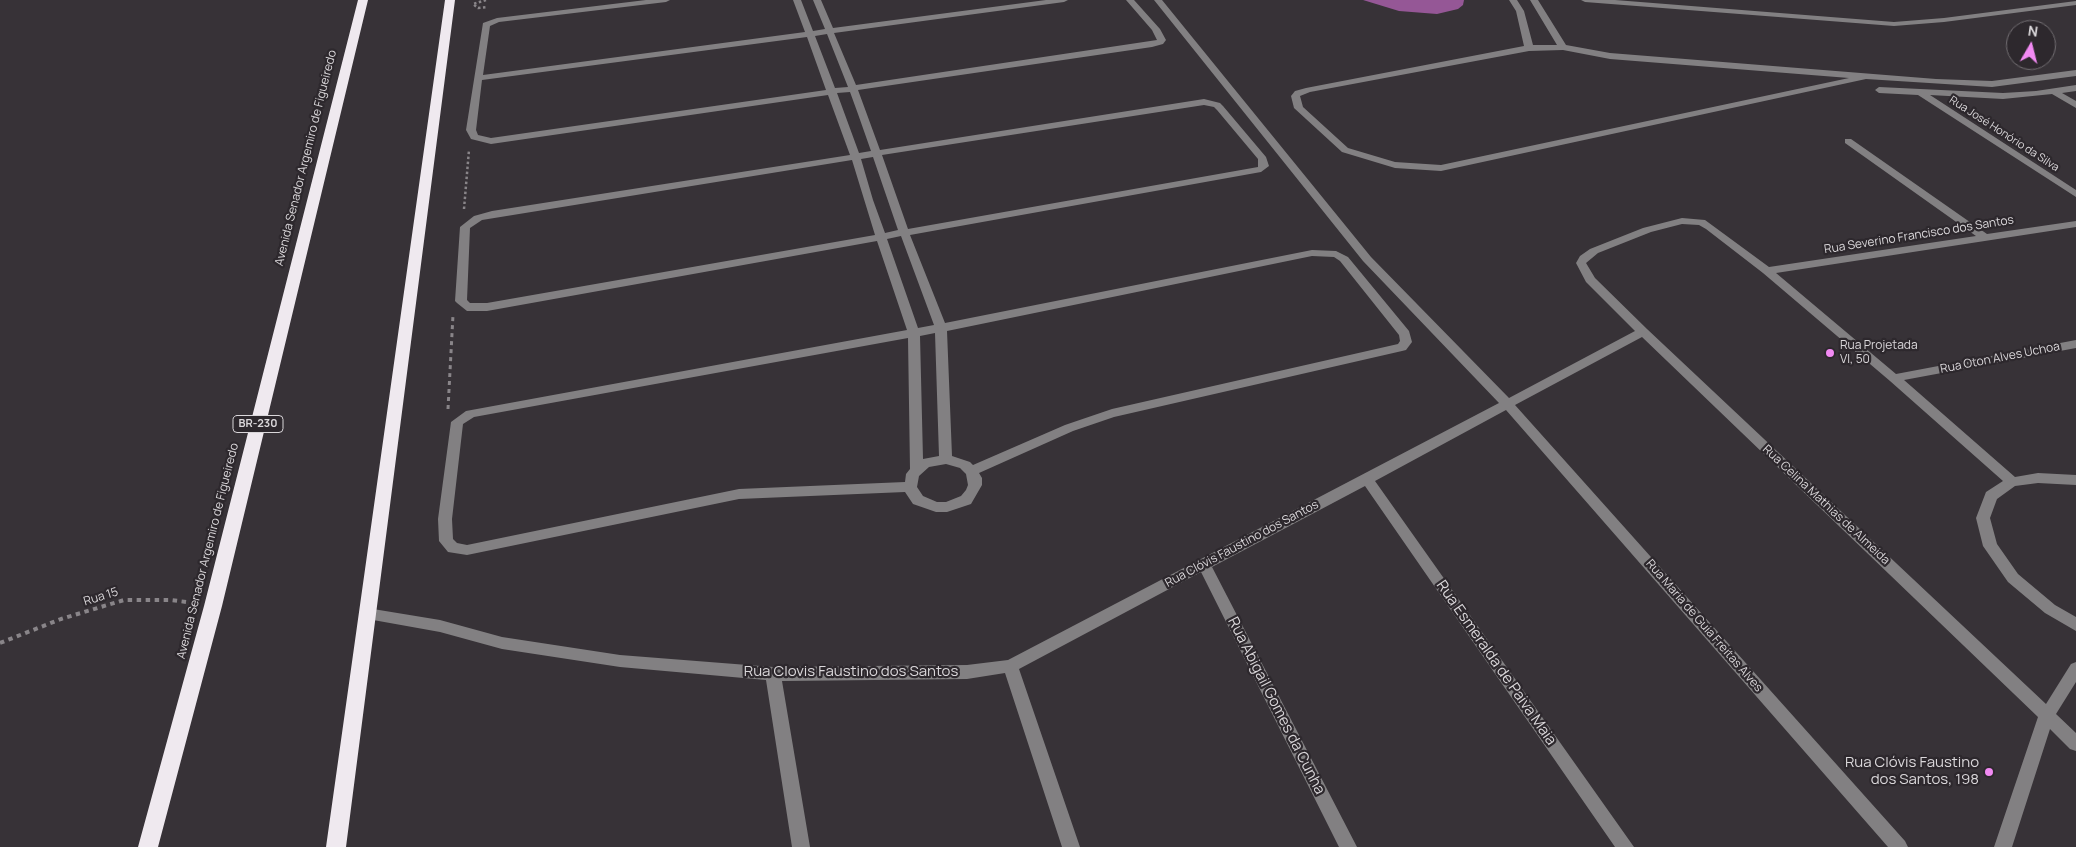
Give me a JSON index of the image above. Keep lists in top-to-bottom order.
{
  "streets": {
    "highway": ["Avenida Senador Argemiro de Figueiredo", "BR-230"],
    "street": [
      "Rua José Honório da Silva",
      "Rua Severino Francisco dos Santos",
      "Rua Oton Alves Uchoa",
      "Rua Celina Mathias de Almeida",
      "Rua Clóvis Faustino dos Santos",
      "Rua Maria de Guia Freitas Alves",
      "Rua Esmeralda de Paiva Maia",
      "Rua Clovis Faustino dos Santos",
      "Rua Abigail Gomes da Cunha"
    ],
    "path": ["Rua 15"]
  },
  "crossings": [
    ["Avenida Senador Argemiro de Figueiredo", "Rua 15"],
    ["Rua Severino Francisco dos Santos", "Rua Celina Mathias de Almeida"],
    ["Rua Celina Mathias de Almeida", "Rua Clóvis Faustino dos Santos"],
    ["Rua Clóvis Faustino dos Santos", "Rua Maria de Guia Freitas Alves"],
    ["Rua Clóvis Faustino dos Santos", "Rua Esmeralda de Paiva Maia"],
    ["Rua Clóvis Faustino dos Santos", "Rua Clovis Faustino dos Santos"],
    ["Rua Clóvis Faustino dos Santos", "Rua Abigail Gomes da Cunha"]
  ],
  "places": ["Rua Projetada VI, 50", "Rua Clóvis Faustino dos Santos, 198"],
  "north": "top"
}
